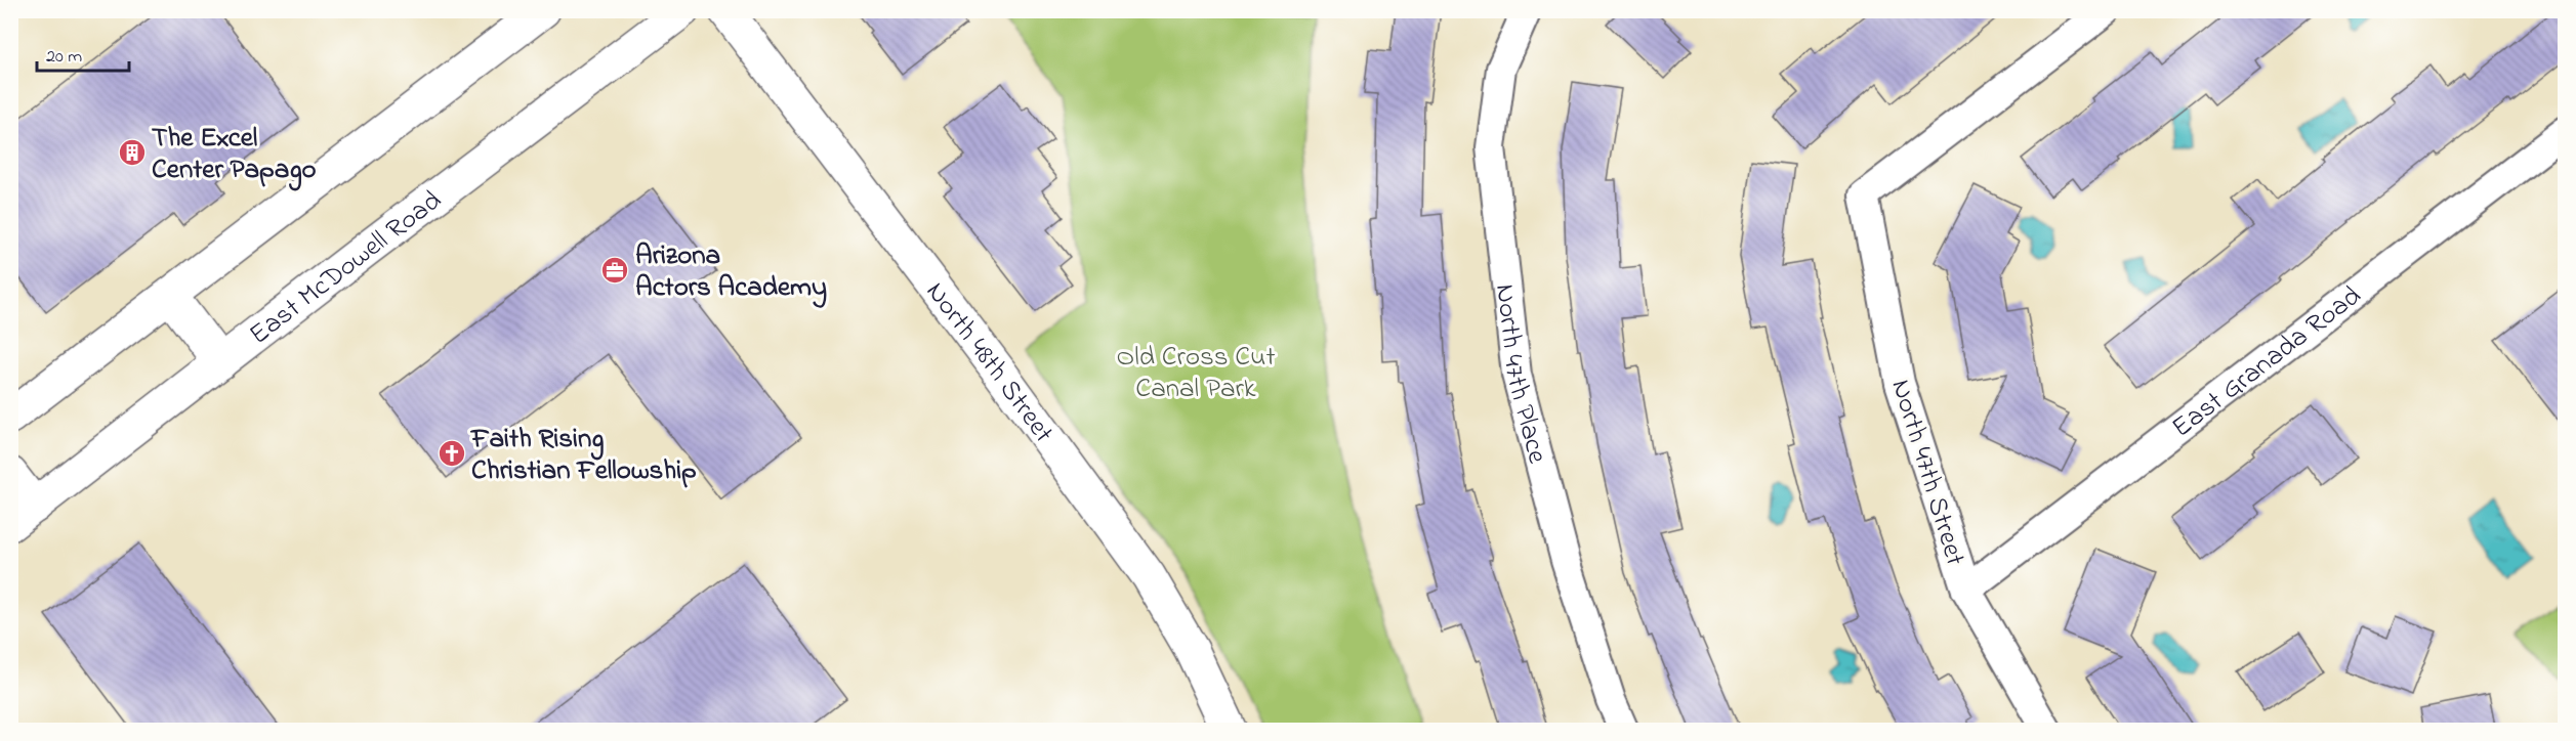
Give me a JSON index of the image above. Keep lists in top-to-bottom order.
{
  "streets": {
    "main road": ["East McDowell Road", "North 48th Street"],
    "street": ["East Granada Road", "North 47th Place", "North 47th Street"]
  },
  "crossings": [
    ["East Granada Road", "North 47th Street"]
  ],
  "parks": ["Old Cross Cut Canal Park"],
  "places": {
    "building": ["The Excel Center Papago"],
    "office": ["Arizona Actors Academy"],
    "church": ["Faith Rising Christian Fellowship"]
  },
  "scale_bar": "20 m"
}
